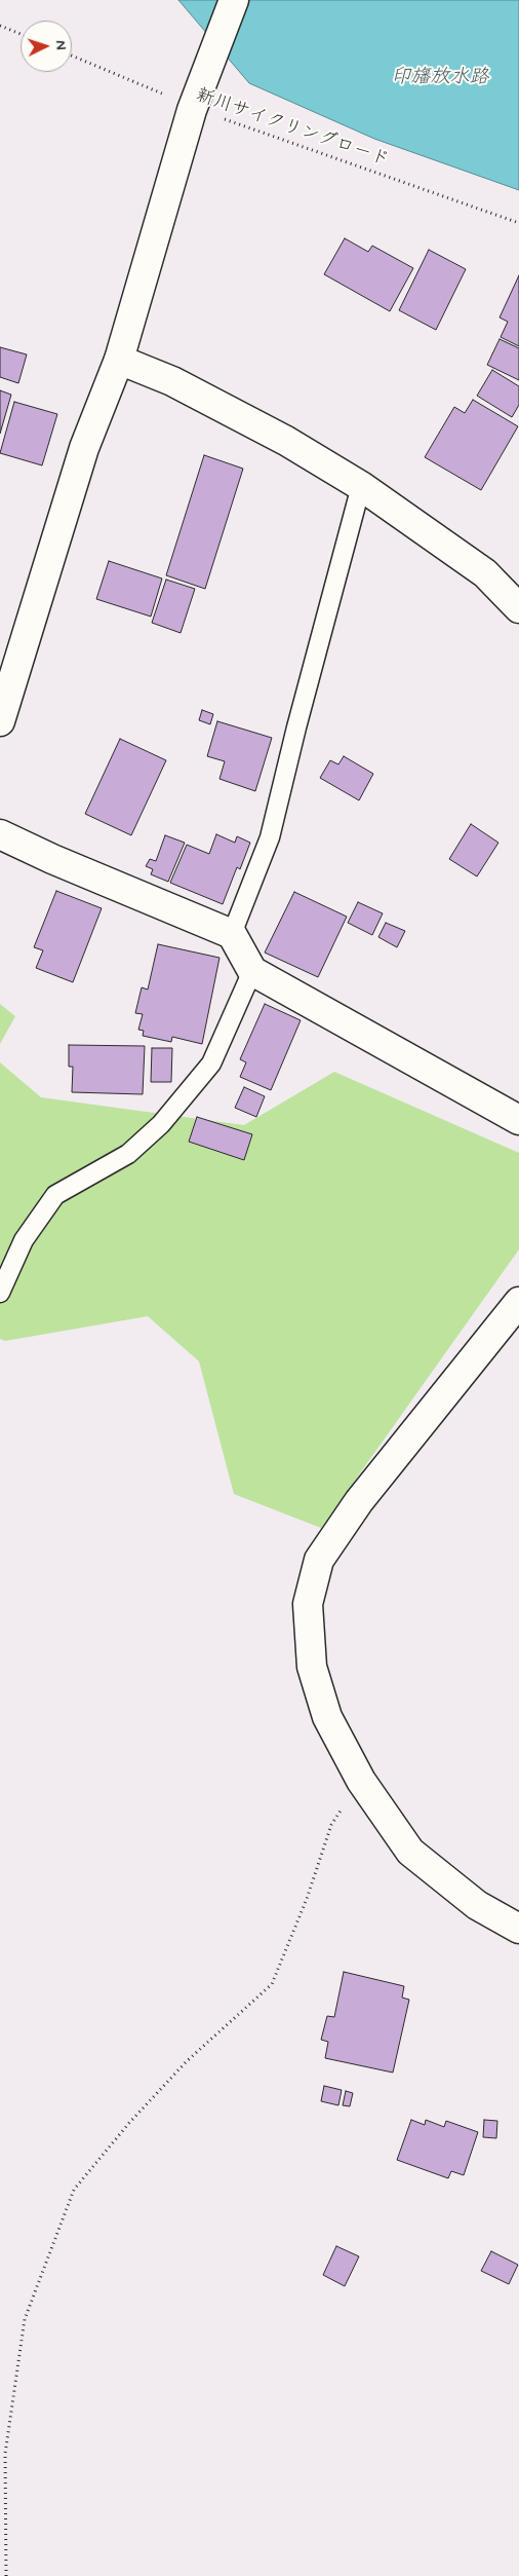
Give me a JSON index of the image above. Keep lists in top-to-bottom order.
{
  "streets": {
    "path": ["新川サイクリングロード"]
  },
  "water": ["印旛放水路"],
  "north": "right"
}
